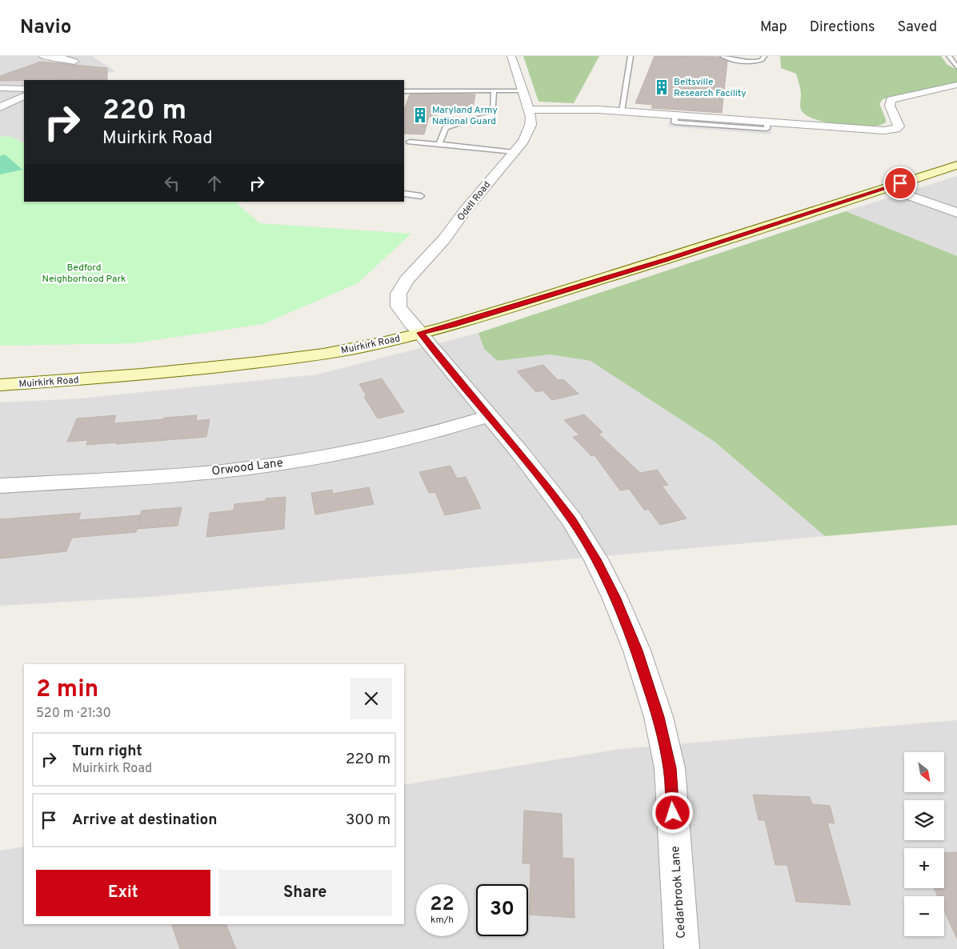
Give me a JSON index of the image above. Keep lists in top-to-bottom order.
{
  "streets": {
    "main road": ["Muirkirk Road"],
    "street": ["Odell Road", "Orwood Lane", "Cedarbrook Lane"]
  },
  "crossings": [
    ["Odell Road", "Muirkirk Road"],
    ["Odell Road", "Cedarbrook Lane"],
    ["Muirkirk Road", "Cedarbrook Lane"],
    ["Orwood Lane", "Cedarbrook Lane"]
  ],
  "parks": ["Bedford Neighborhood Park"],
  "places": {
    "building": ["Beltsville Research Facility", "Maryland Army National Guard"]
  },
  "north": "bottom right",
  "page": {
    "header": "Navio",
    "nav": ["Map", "Directions", "Saved"],
    "turn": ["220 m", "Muirkirk Road"],
    "heading": ["2 min", "520 m · 21:30"],
    "list": [
      {
        "name": "Turn right",
        "note": "Muirkirk Road",
        "value": "220 m"
      },
      {
        "name": "Arrive at destination",
        "value": "300 m"
      }
    ],
    "map_buttons": ["+", "−"],
    "buttons": ["Exit", "Share"],
    "speed": "22 km/h",
    "limit": "30"
  }
}
